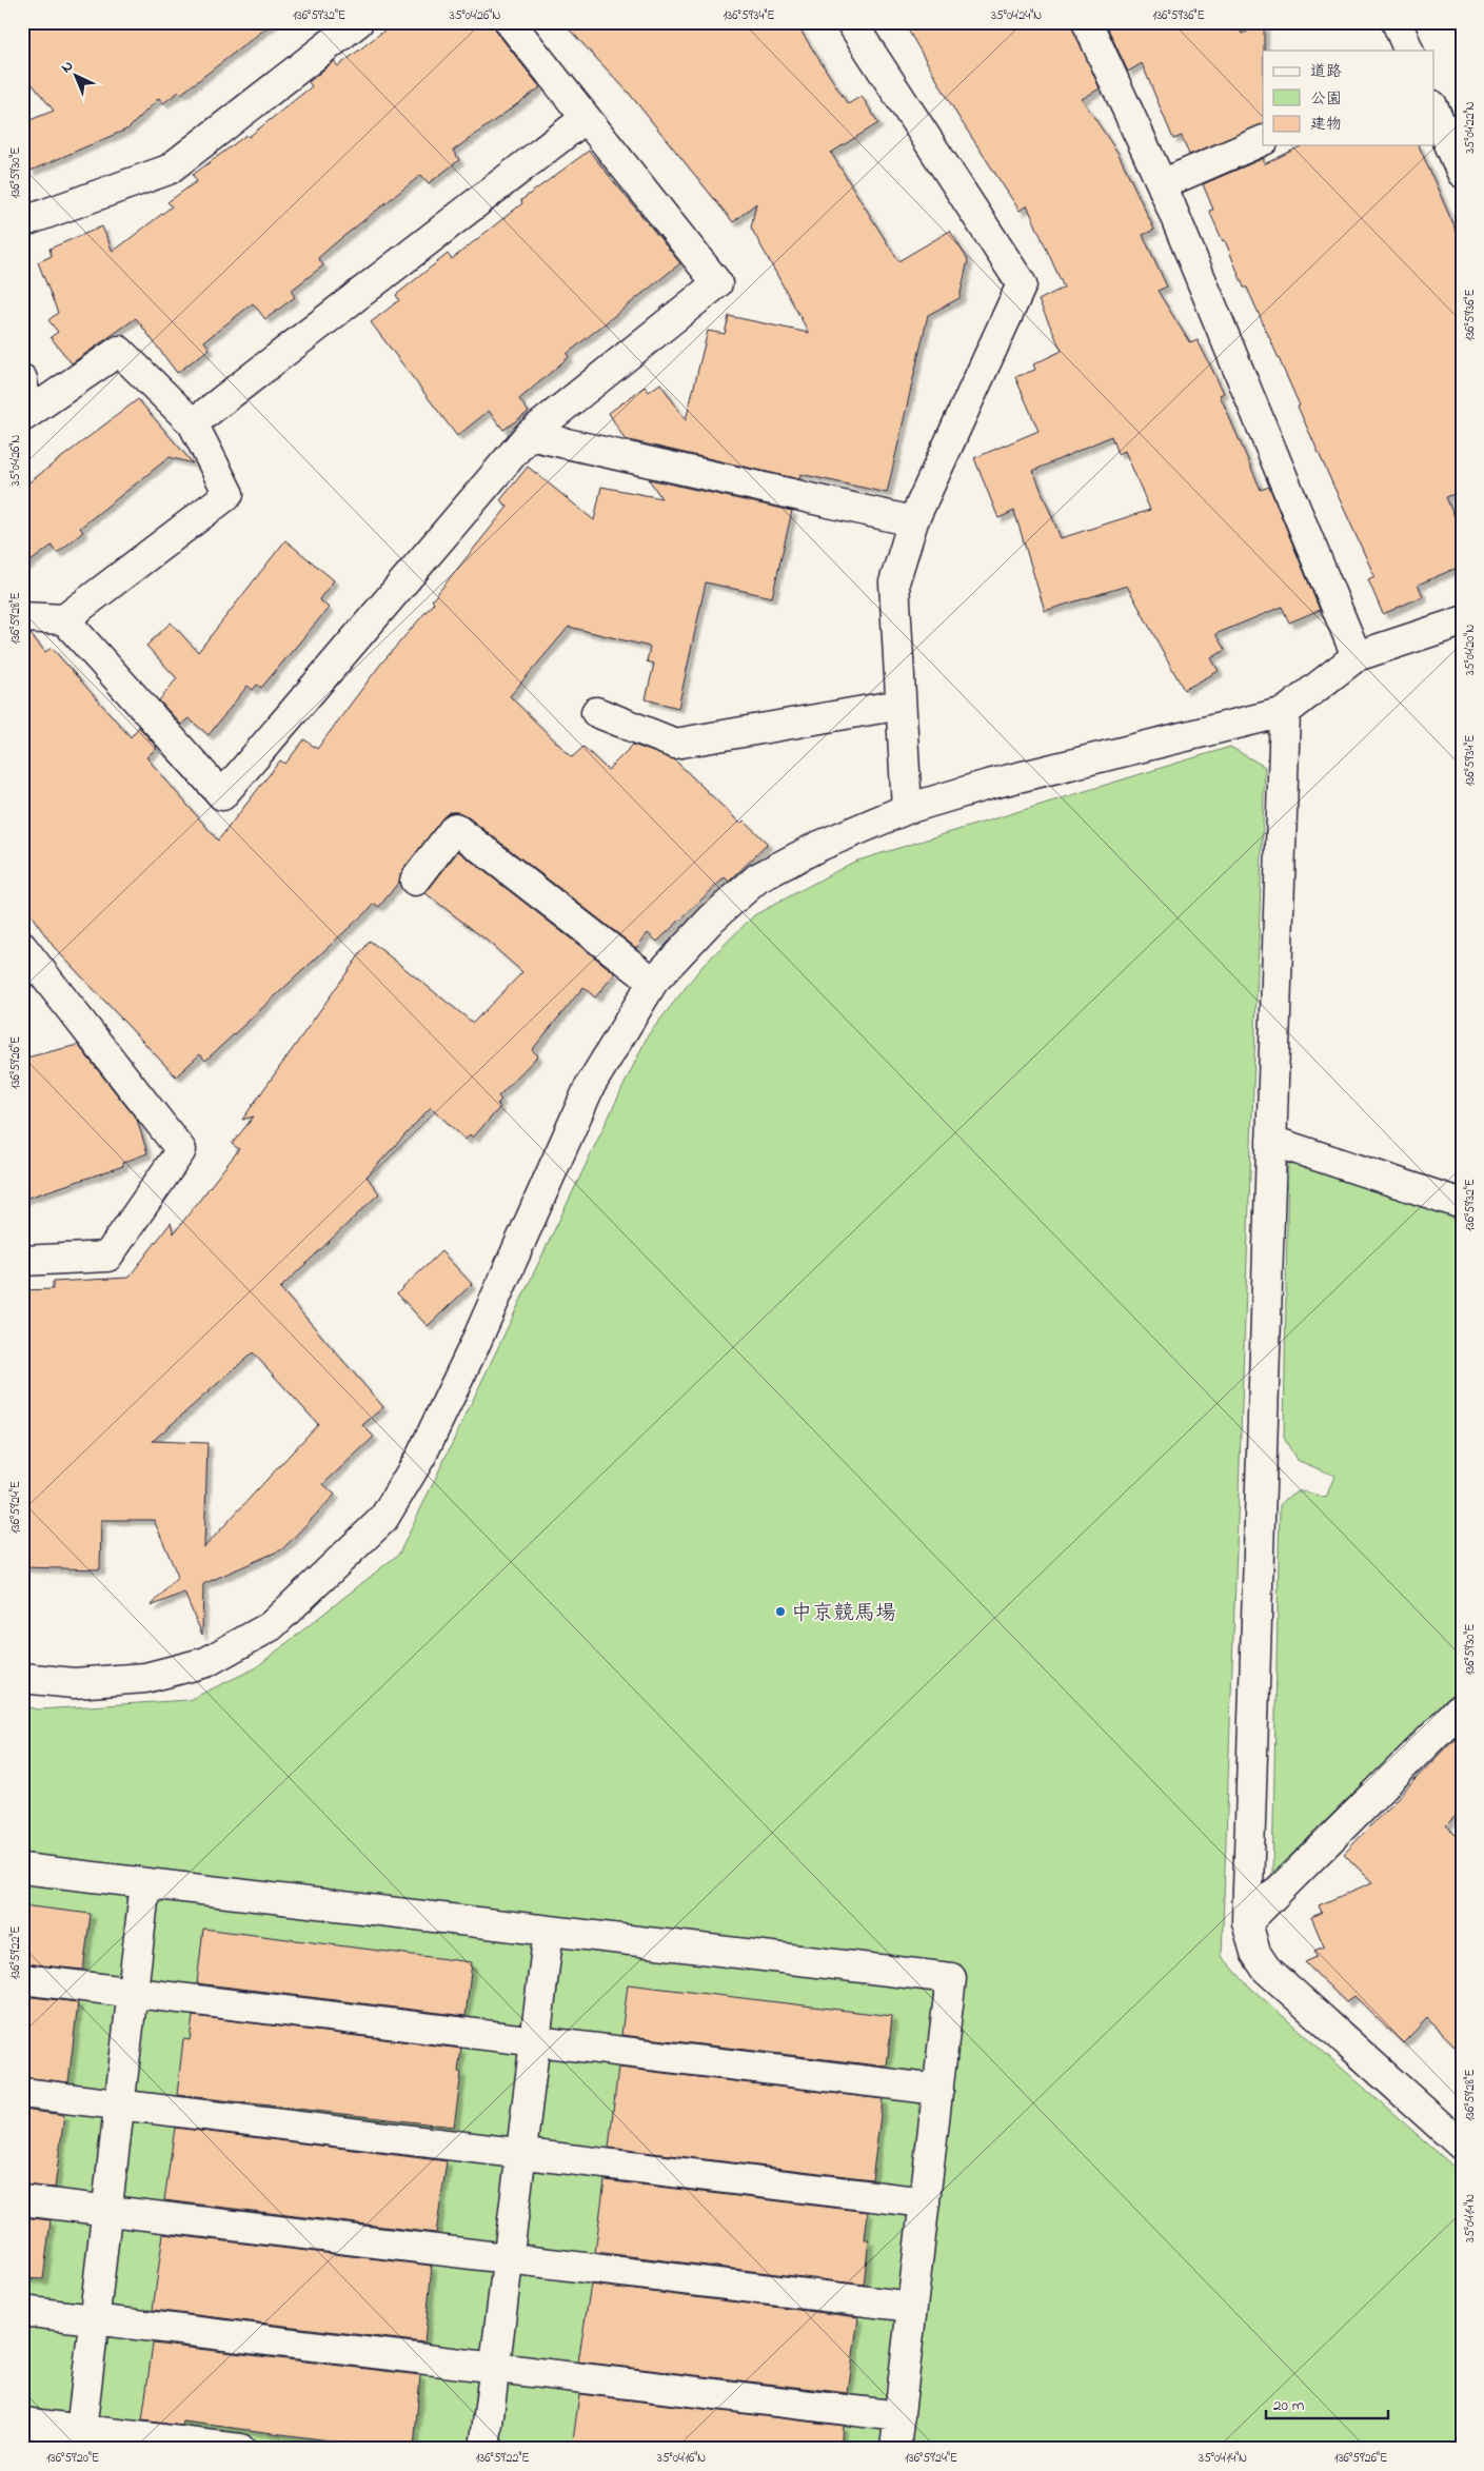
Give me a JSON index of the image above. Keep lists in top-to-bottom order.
{
  "places": ["中京競馬場"],
  "legend": ["道路", "公園", "建物"],
  "scale_bar": "20 m",
  "north": "top left",
  "coordinates": [
    "136°59'32\"E",
    "35°04'26\"N",
    "136°59'34\"E",
    "35°04'24\"N",
    "136°59'36\"E",
    "35°04'22\"N",
    "136°59'30\"E",
    "136°59'28\"E",
    "35°04'20\"N",
    "136°59'26\"E",
    "136°59'24\"E",
    "136°59'22\"E",
    "35°04'14\"N",
    "136°59'20\"E",
    "35°04'16\"N"
  ]
}
